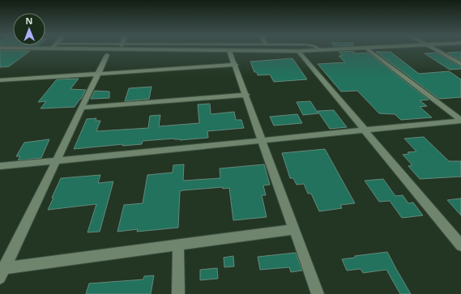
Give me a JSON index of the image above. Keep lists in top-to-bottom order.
{
  "north": "top"
}
